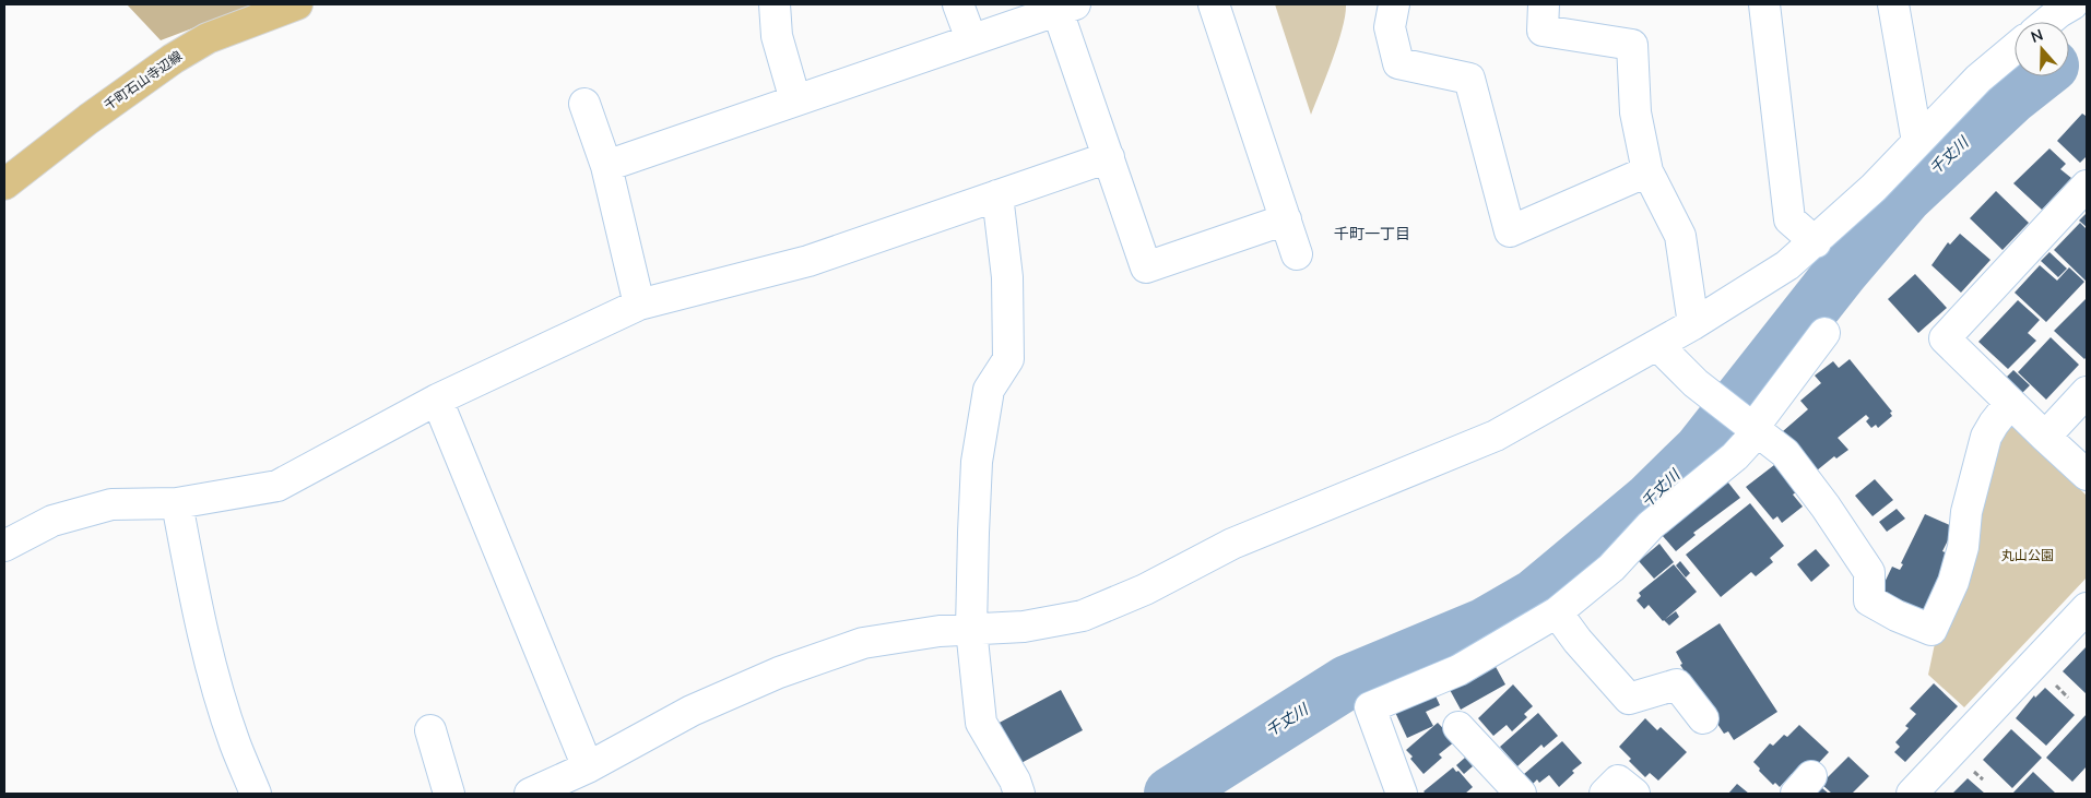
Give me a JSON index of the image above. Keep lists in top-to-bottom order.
{
  "streets": {
    "main road": ["千町石山寺辺線"]
  },
  "districts": ["千町一丁目"],
  "water": ["千丈川"],
  "parks": ["丸山公園"],
  "north": "top"
}
